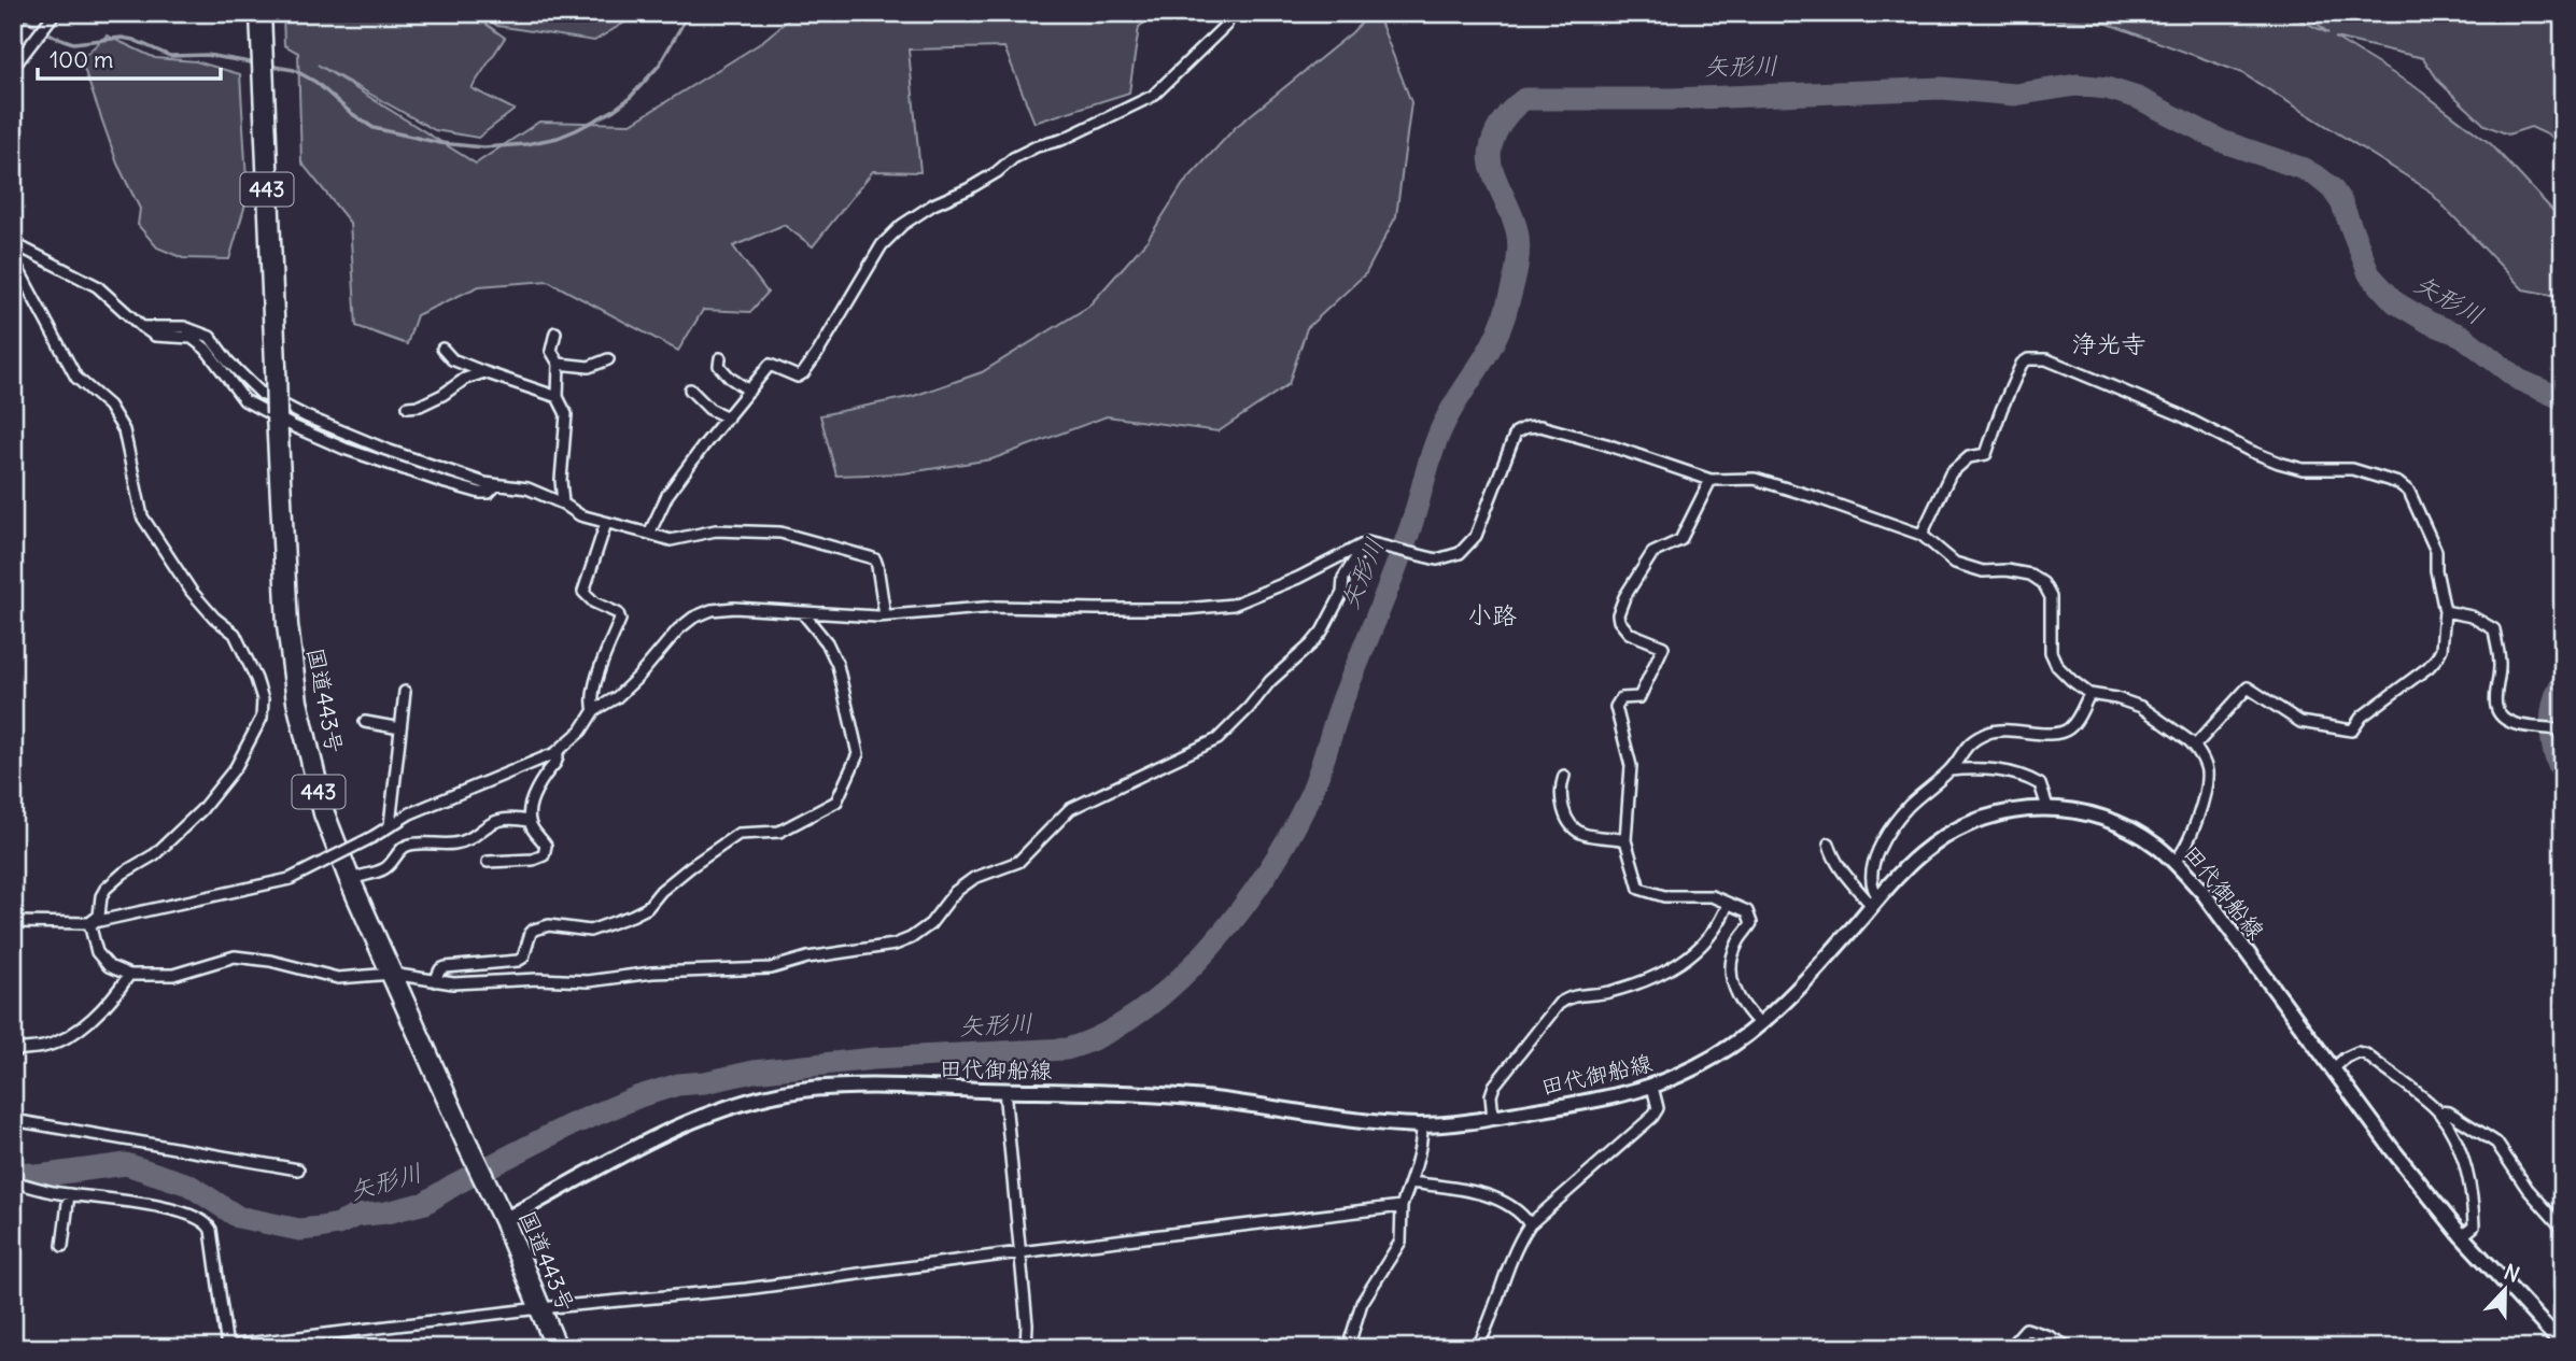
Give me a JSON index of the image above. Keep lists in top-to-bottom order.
{
  "streets": {
    "highway": ["443", "国道443号"],
    "main road": ["田代御船線"]
  },
  "crossings": [
    ["国道443号", "田代御船線"]
  ],
  "districts": ["浄光寺", "小路"],
  "water": ["矢形川"],
  "scale_bar": "100 m",
  "north": "top"
}
